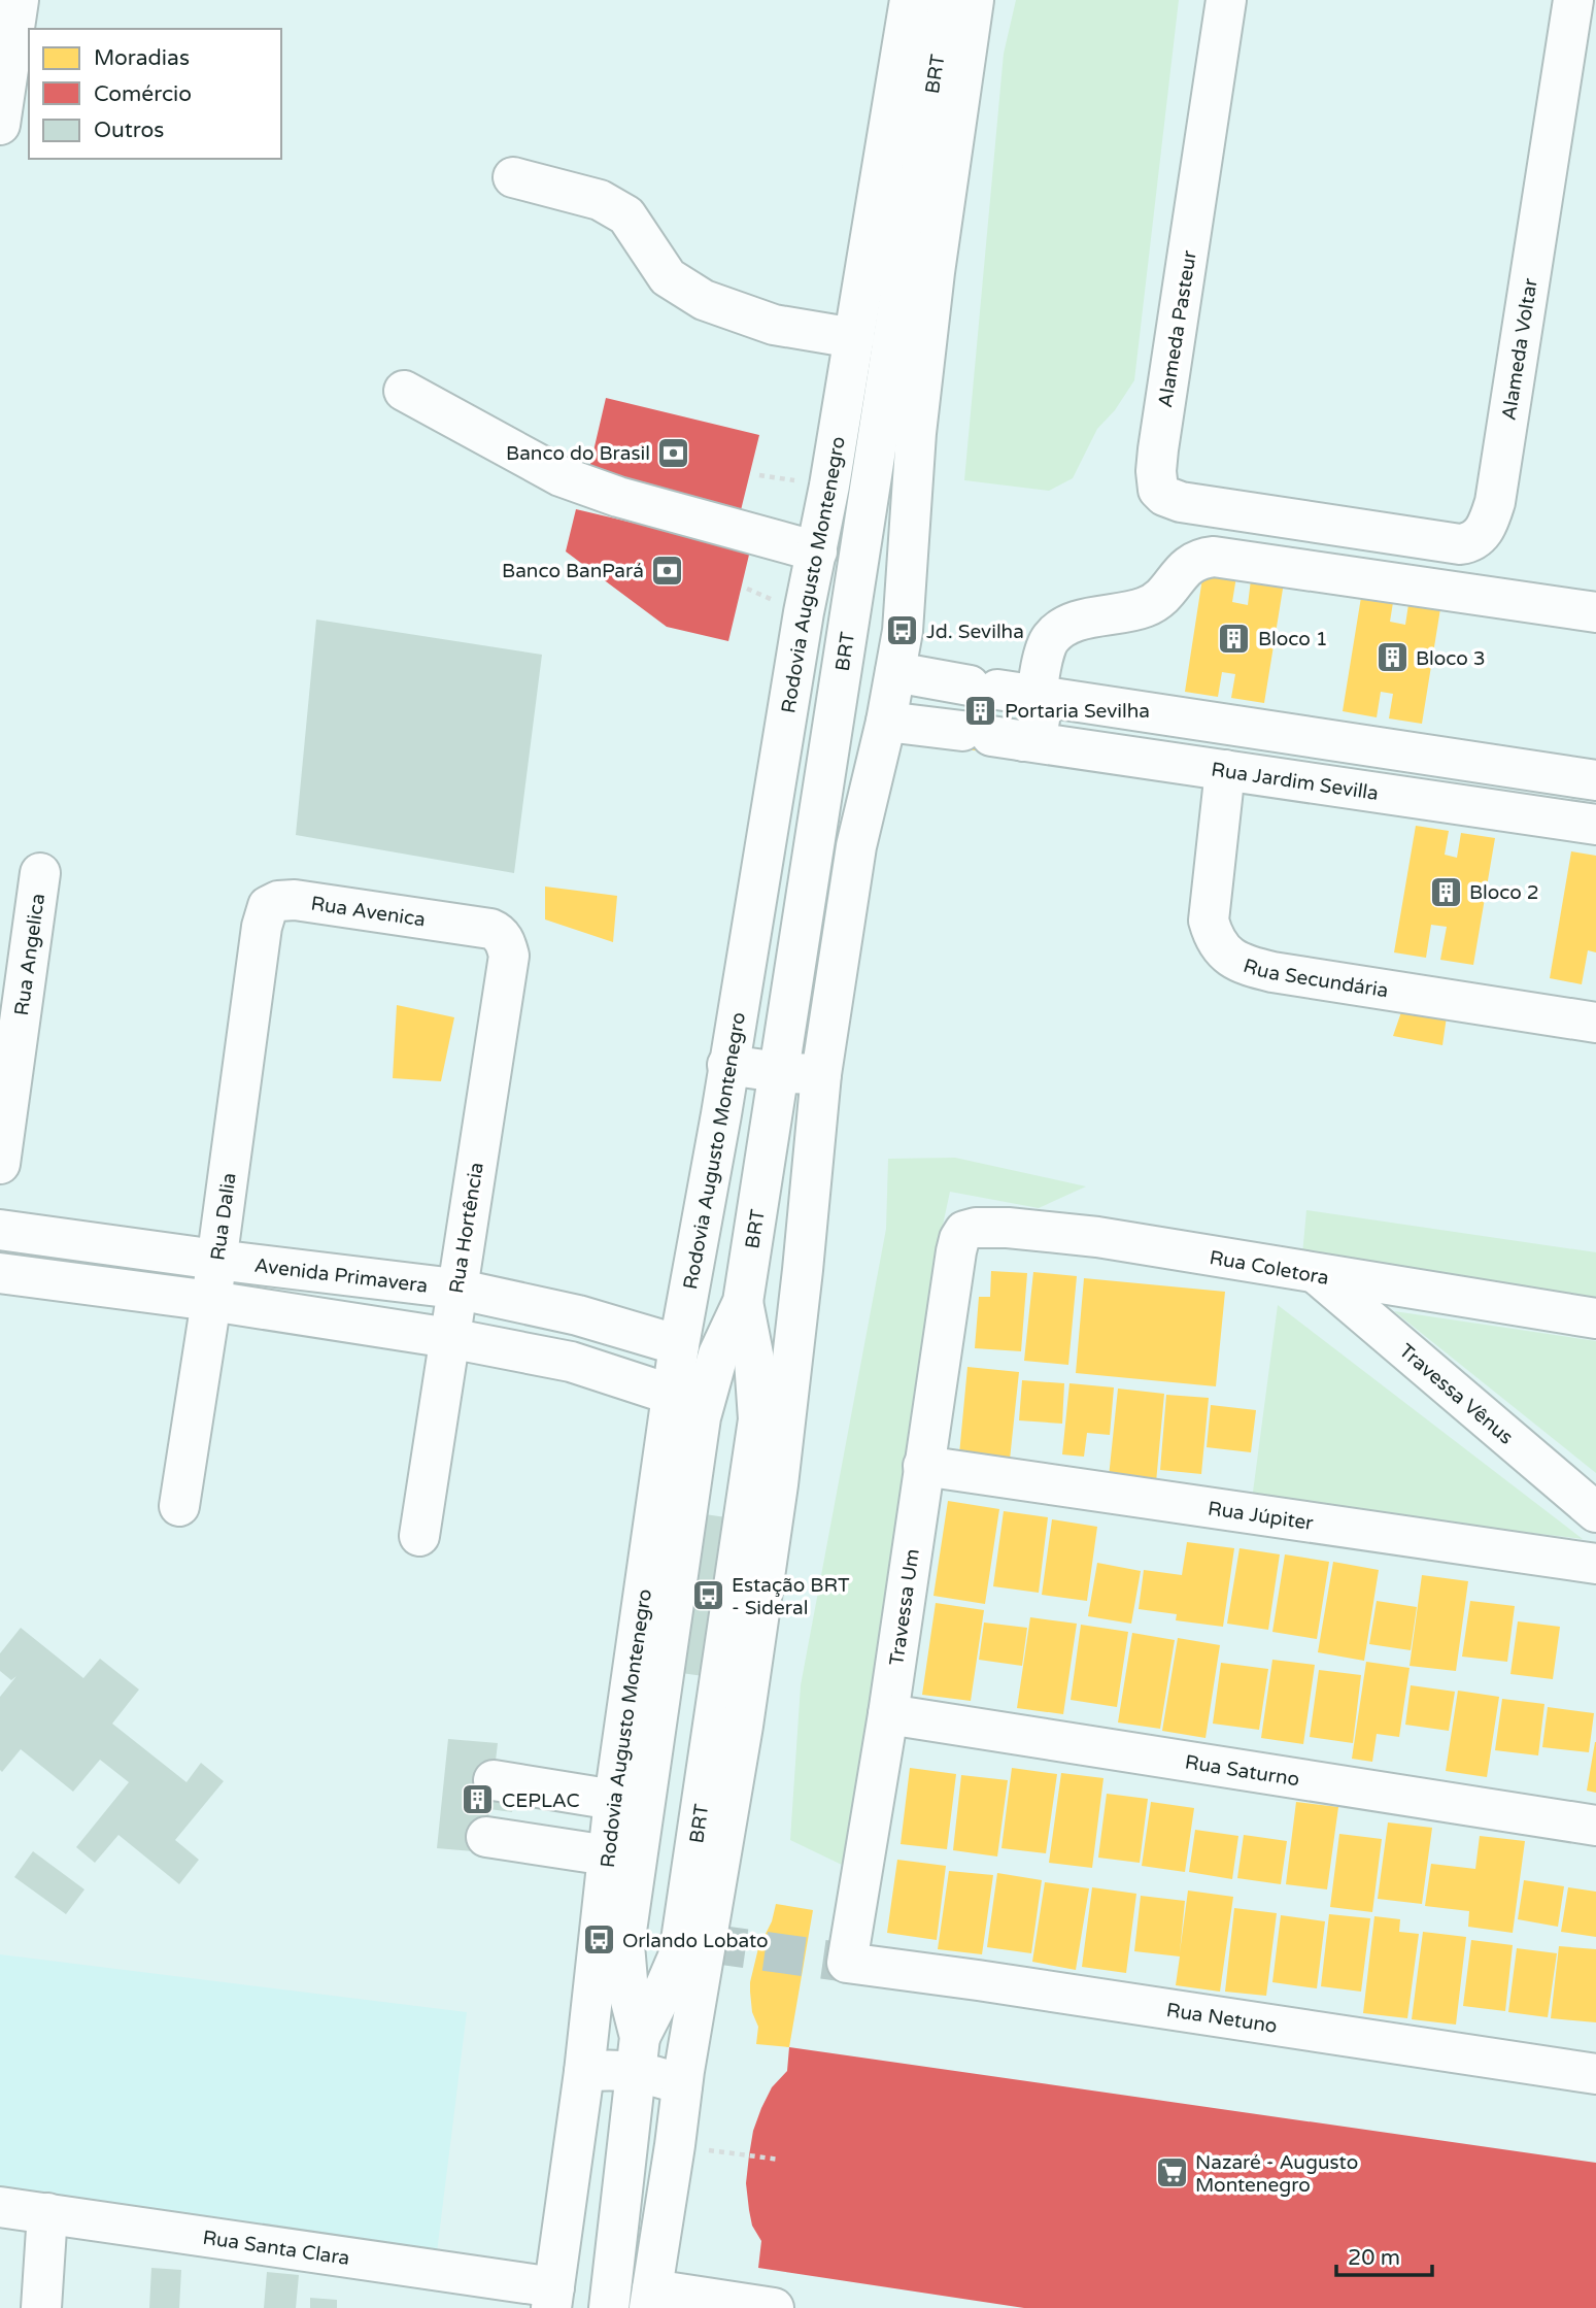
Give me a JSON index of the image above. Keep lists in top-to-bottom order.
{
  "streets": {
    "street": [
      "BRT",
      "Alameda Pasteur",
      "Alameda Voltar",
      "Rodovia Augusto Montenegro",
      "Rua Jardim Sevilla",
      "Rua Avenica",
      "Rua Angelica",
      "Rua Secundária",
      "Rua Dalia",
      "Rua Hortência",
      "Rua Coletora",
      "Avenida Primavera",
      "Travessa Vênus",
      "Rua Júpiter",
      "Travessa Um",
      "Rua Saturno",
      "Rua Netuno",
      "Rua Santa Clara"
    ]
  },
  "crossings": [
    ["Alameda Pasteur", "Alameda Voltar"],
    ["Rodovia Augusto Montenegro", "Avenida Primavera"],
    ["Rodovia Augusto Montenegro", "Rua Santa Clara"],
    ["Rua Jardim Sevilla", "Rua Secundária"],
    ["Rua Avenica", "Rua Dalia"],
    ["Rua Avenica", "Rua Hortência"],
    ["Rua Dalia", "Avenida Primavera"],
    ["Rua Hortência", "Avenida Primavera"],
    ["Rua Coletora", "Travessa Vênus"],
    ["Rua Coletora", "Travessa Um"],
    ["Rua Júpiter", "Travessa Um"],
    ["Travessa Um", "Rua Saturno"],
    ["Travessa Um", "Rua Netuno"]
  ],
  "places": {
    "bank": ["Banco do Brasil", "Banco BanPará"],
    "bus stop": ["Jd. Sevilha", "Estação BRT - Sideral", "Orlando Lobato"],
    "building": [
      "Bloco 1",
      "Bloco 3",
      "Portaria Sevilha",
      "Bloco 2",
      "CEPLAC"
    ],
    "supermarket": ["Nazaré - Augusto Montenegro"]
  },
  "legend": ["Moradias", "Comércio", "Outros"],
  "scale_bar": "20 m"
}
